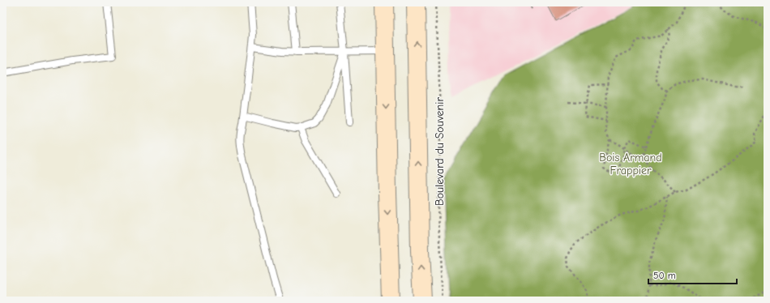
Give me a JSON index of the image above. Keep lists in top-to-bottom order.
{
  "streets": {
    "street": ["Boulevard du Souvenir"]
  },
  "parks": ["Bois Armand Frappier"],
  "scale_bar": "50 m"
}
